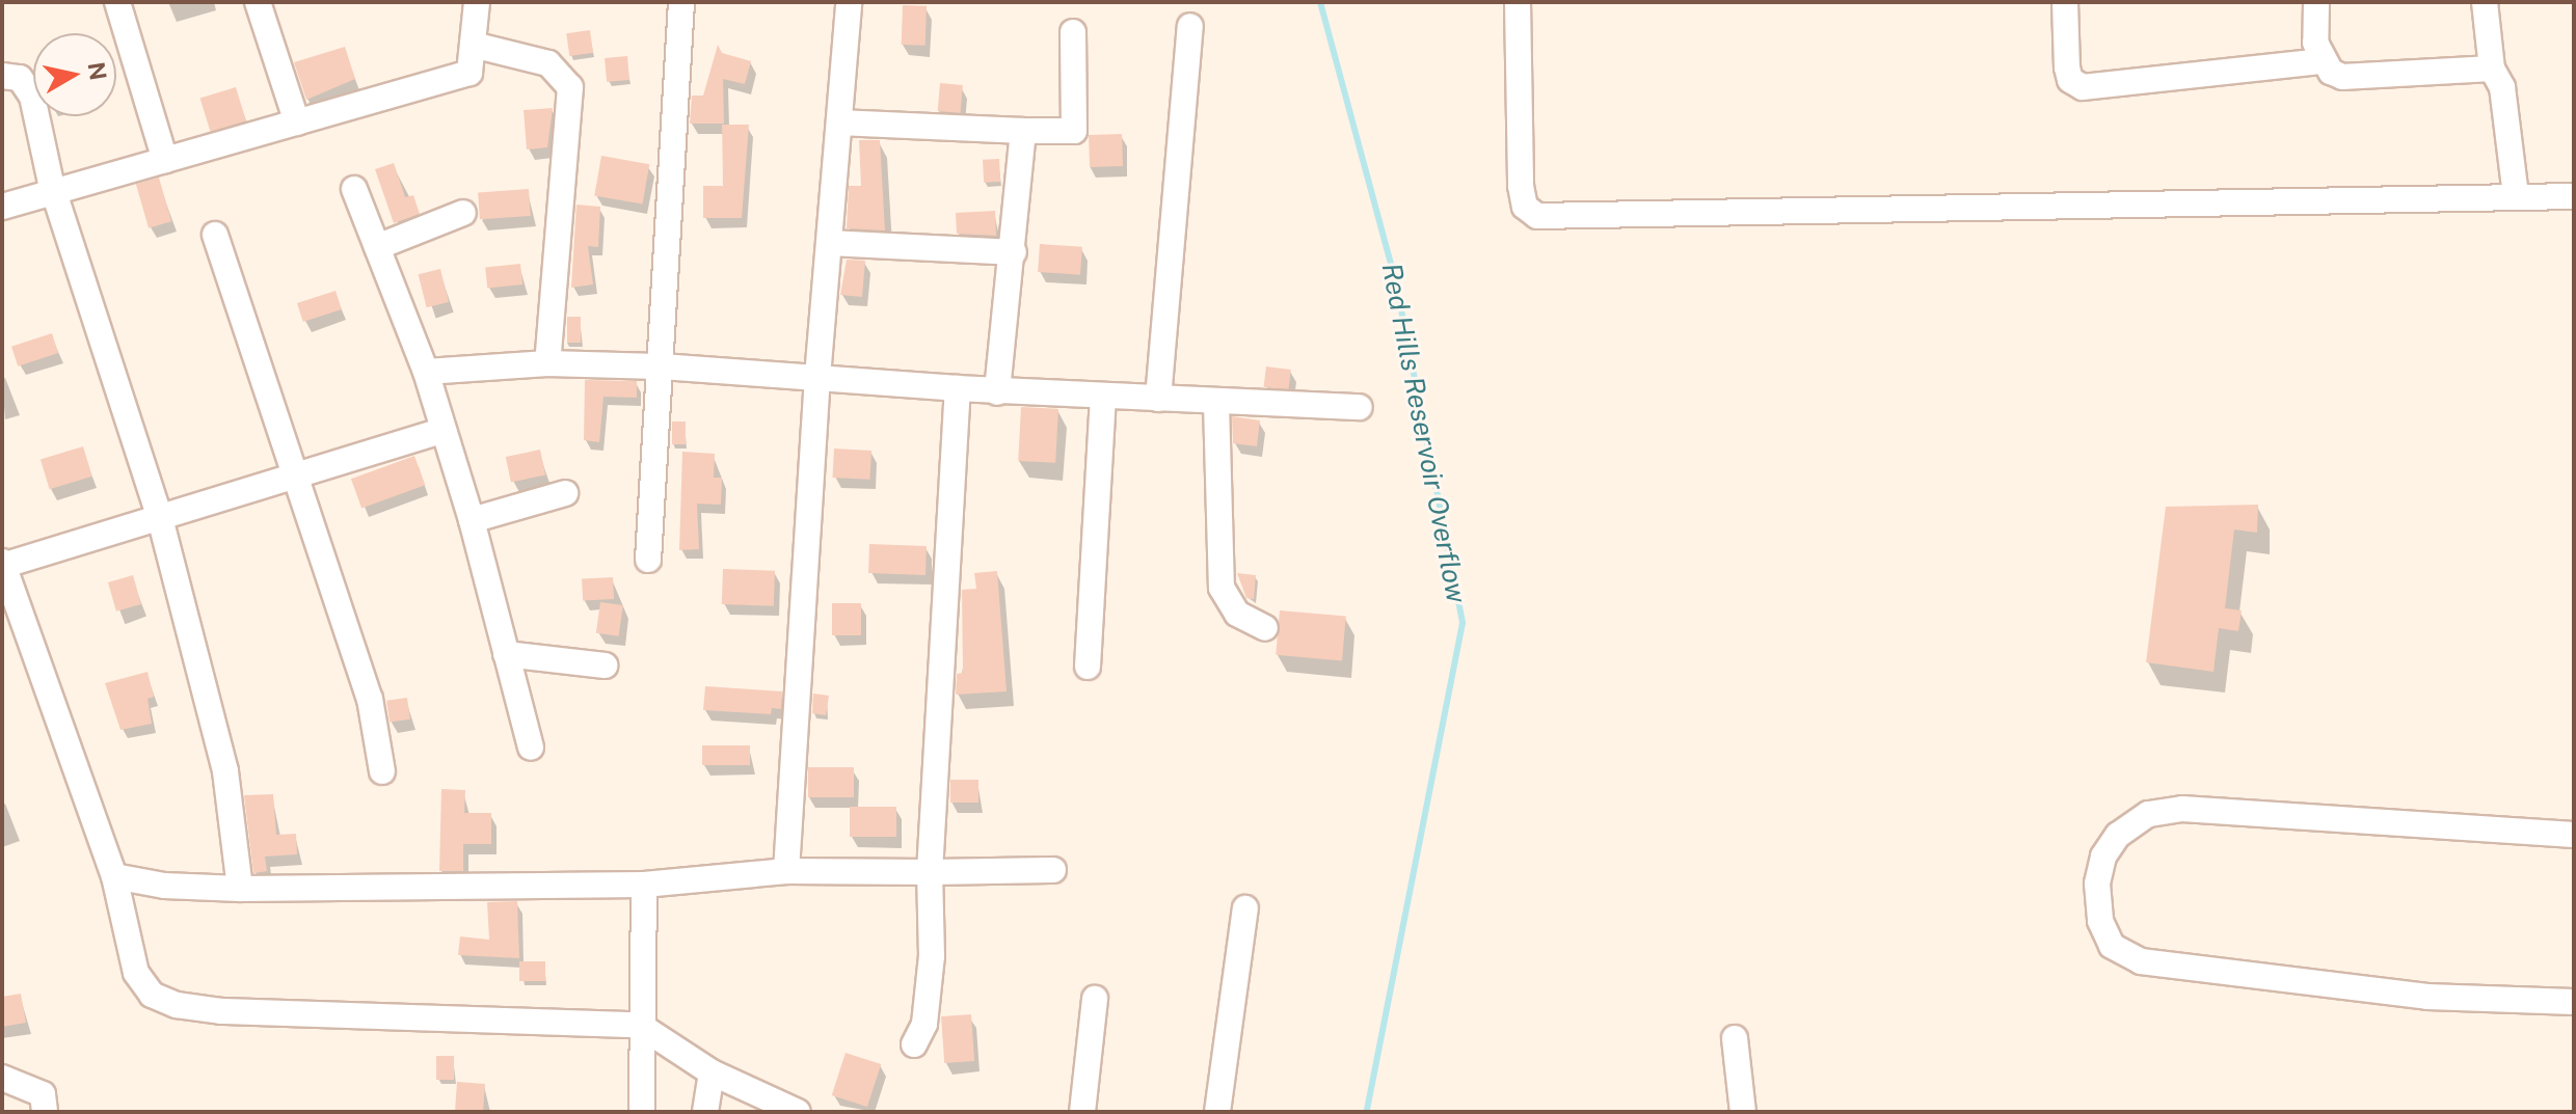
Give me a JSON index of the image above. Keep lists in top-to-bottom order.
{
  "water": ["Red Hills Reservoir Overflow"],
  "north": "right"
}
